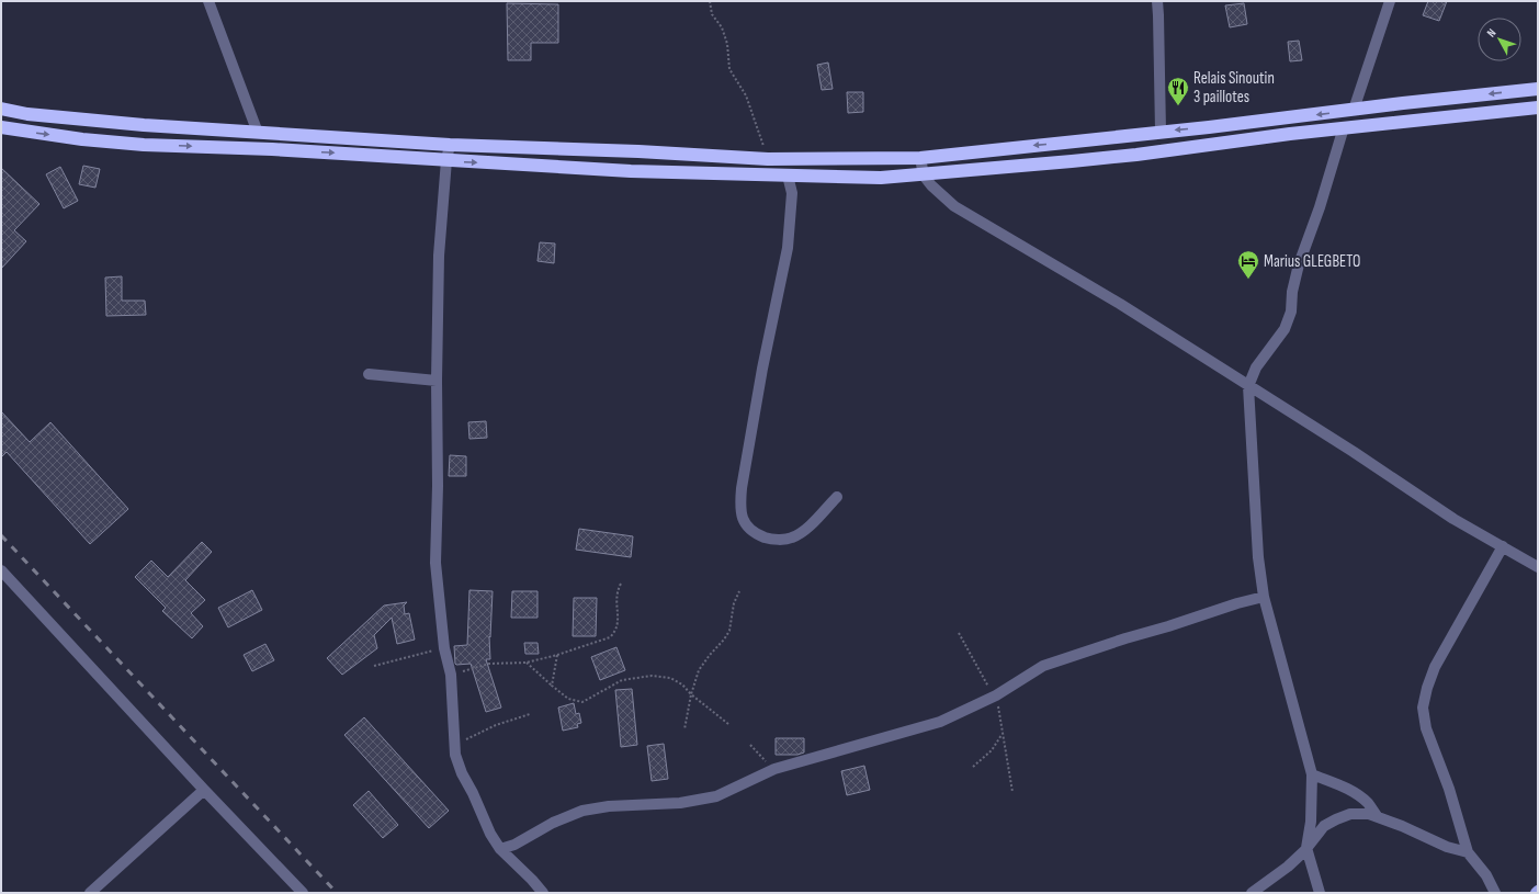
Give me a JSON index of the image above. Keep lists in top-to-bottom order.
{
  "places": {
    "restaurant": ["Relais Sinoutin 3 paillotes"],
    "hotel": ["Marius GLEGBETO"]
  },
  "north": "top left"
}
